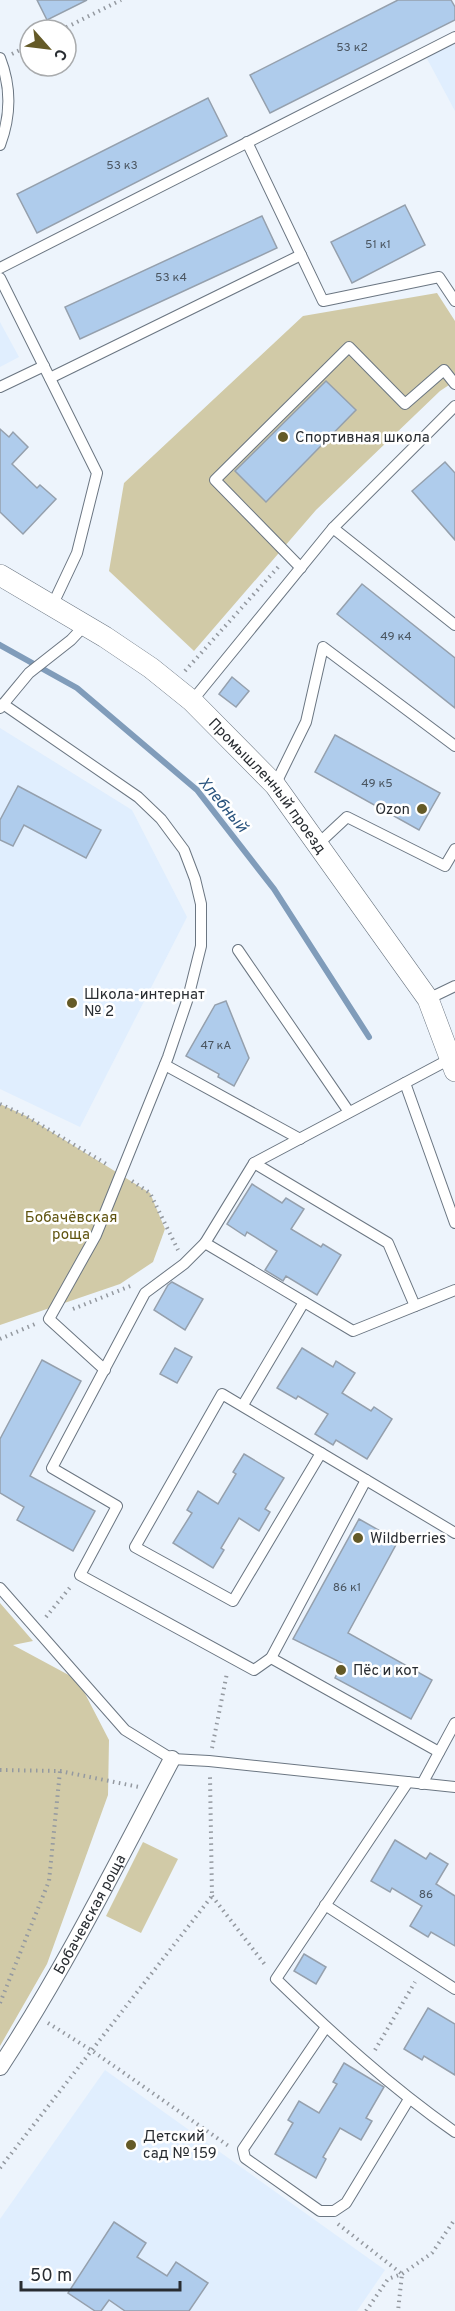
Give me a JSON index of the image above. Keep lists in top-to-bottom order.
{
  "streets": {
    "street": ["Промышленный проезд", "Бобачевская роща"]
  },
  "water": ["Хлебный"],
  "parks": ["Бобачёвская роща"],
  "places": [
    "Спортивная школа",
    "Ozon",
    "Школа-интернат № 2",
    "Wildberries",
    "Пёс и кот",
    "Детский сад № 159"
  ],
  "house_numbers": [
    "53 к2",
    "53 к3",
    "51 к1",
    "53 к4",
    "49 к4",
    "49 к5",
    "47 кА",
    "86 к1",
    "86"
  ],
  "scale_bar": "50 m",
  "north": "bottom right"
}
